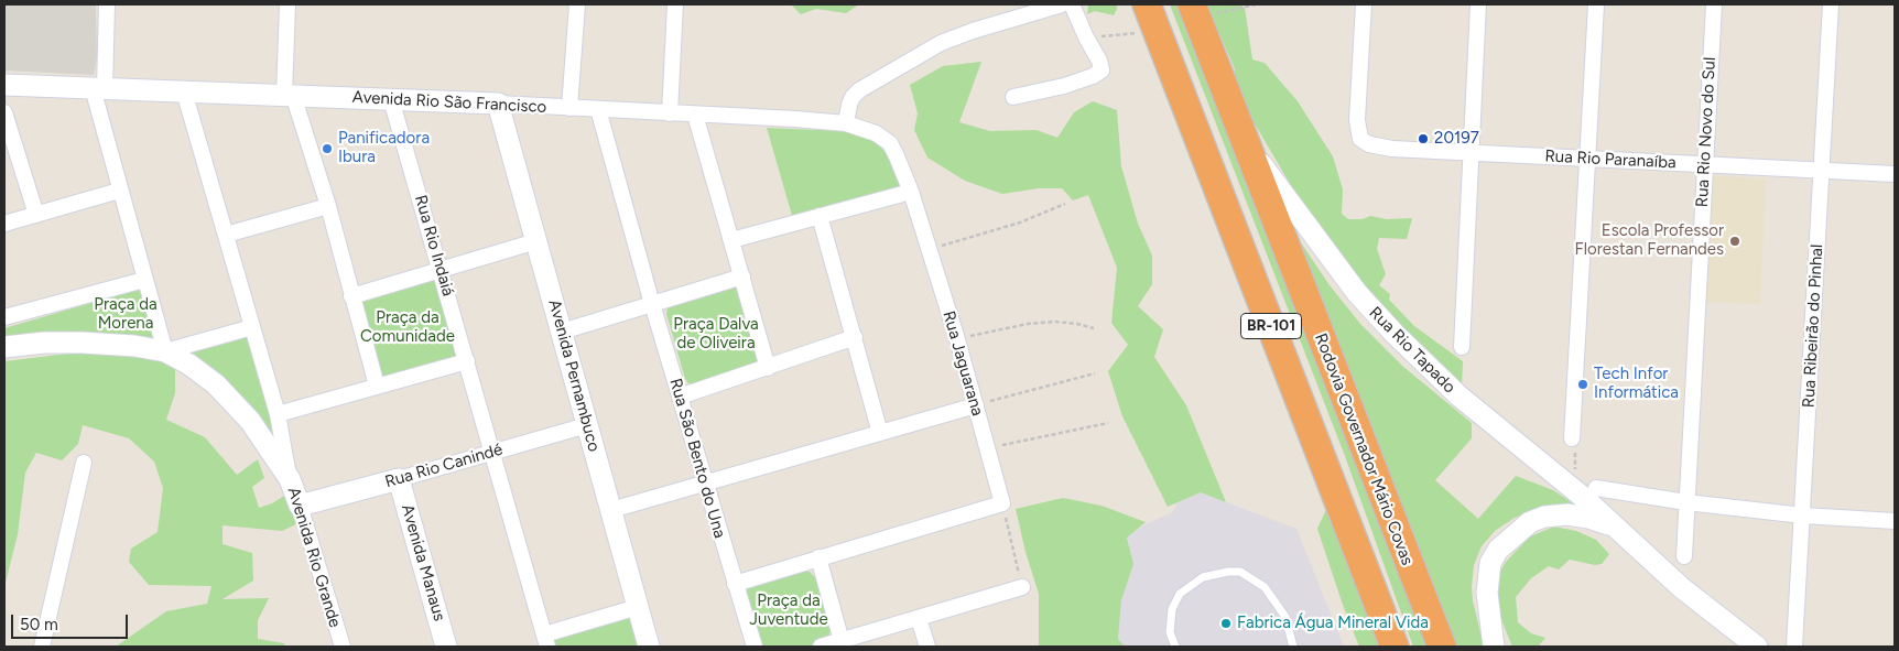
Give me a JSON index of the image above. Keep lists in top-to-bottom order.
{
  "streets": {
    "highway": ["BR-101", "Rodovia Governador Mário Covas"],
    "main road": [
      "Avenida Rio São Francisco",
      "Rua Rio Tapado",
      "Avenida Pernambuco",
      "Rua Rio Canindé",
      "Avenida Rio Grande",
      "Avenida Manaus"
    ],
    "street": [
      "Rua Rio Novo do Sul",
      "Rua Rio Paranaíba",
      "Rua Rio Indaiá",
      "Rua Ribeirão do Pinhal",
      "Rua Jaguarana",
      "Rua São Bento do Una"
    ]
  },
  "crossings": [
    ["Avenida Rio São Francisco", "Rua Rio Indaiá"],
    ["Avenida Rio São Francisco", "Rua Jaguarana"],
    ["Avenida Rio São Francisco", "Avenida Pernambuco"],
    ["Avenida Rio São Francisco", "Rua São Bento do Una"],
    ["Rua Rio Novo do Sul", "Rua Rio Paranaíba"],
    ["Rua Rio Paranaíba", "Rua Ribeirão do Pinhal"],
    ["Rua Rio Indaiá", "Rua Rio Canindé"],
    ["Rua Rio Tapado", "Rodovia Governador Mário Covas"],
    ["Avenida Pernambuco", "Rua Rio Canindé"],
    ["Rua Rio Canindé", "Avenida Rio Grande"],
    ["Rua Rio Canindé", "Avenida Manaus"]
  ],
  "parks": [
    "Praça da Morena",
    "Praça da Comunidade",
    "Praça Dalva de Oliveira",
    "Praça da Juventude"
  ],
  "places": [
    "20197",
    "Panificadora Ibura",
    "Escola Professor Florestan Fernandes",
    "Tech Infor Informática",
    "Fabrica Água Mineral Vida"
  ],
  "scale_bar": "50 m"
}
